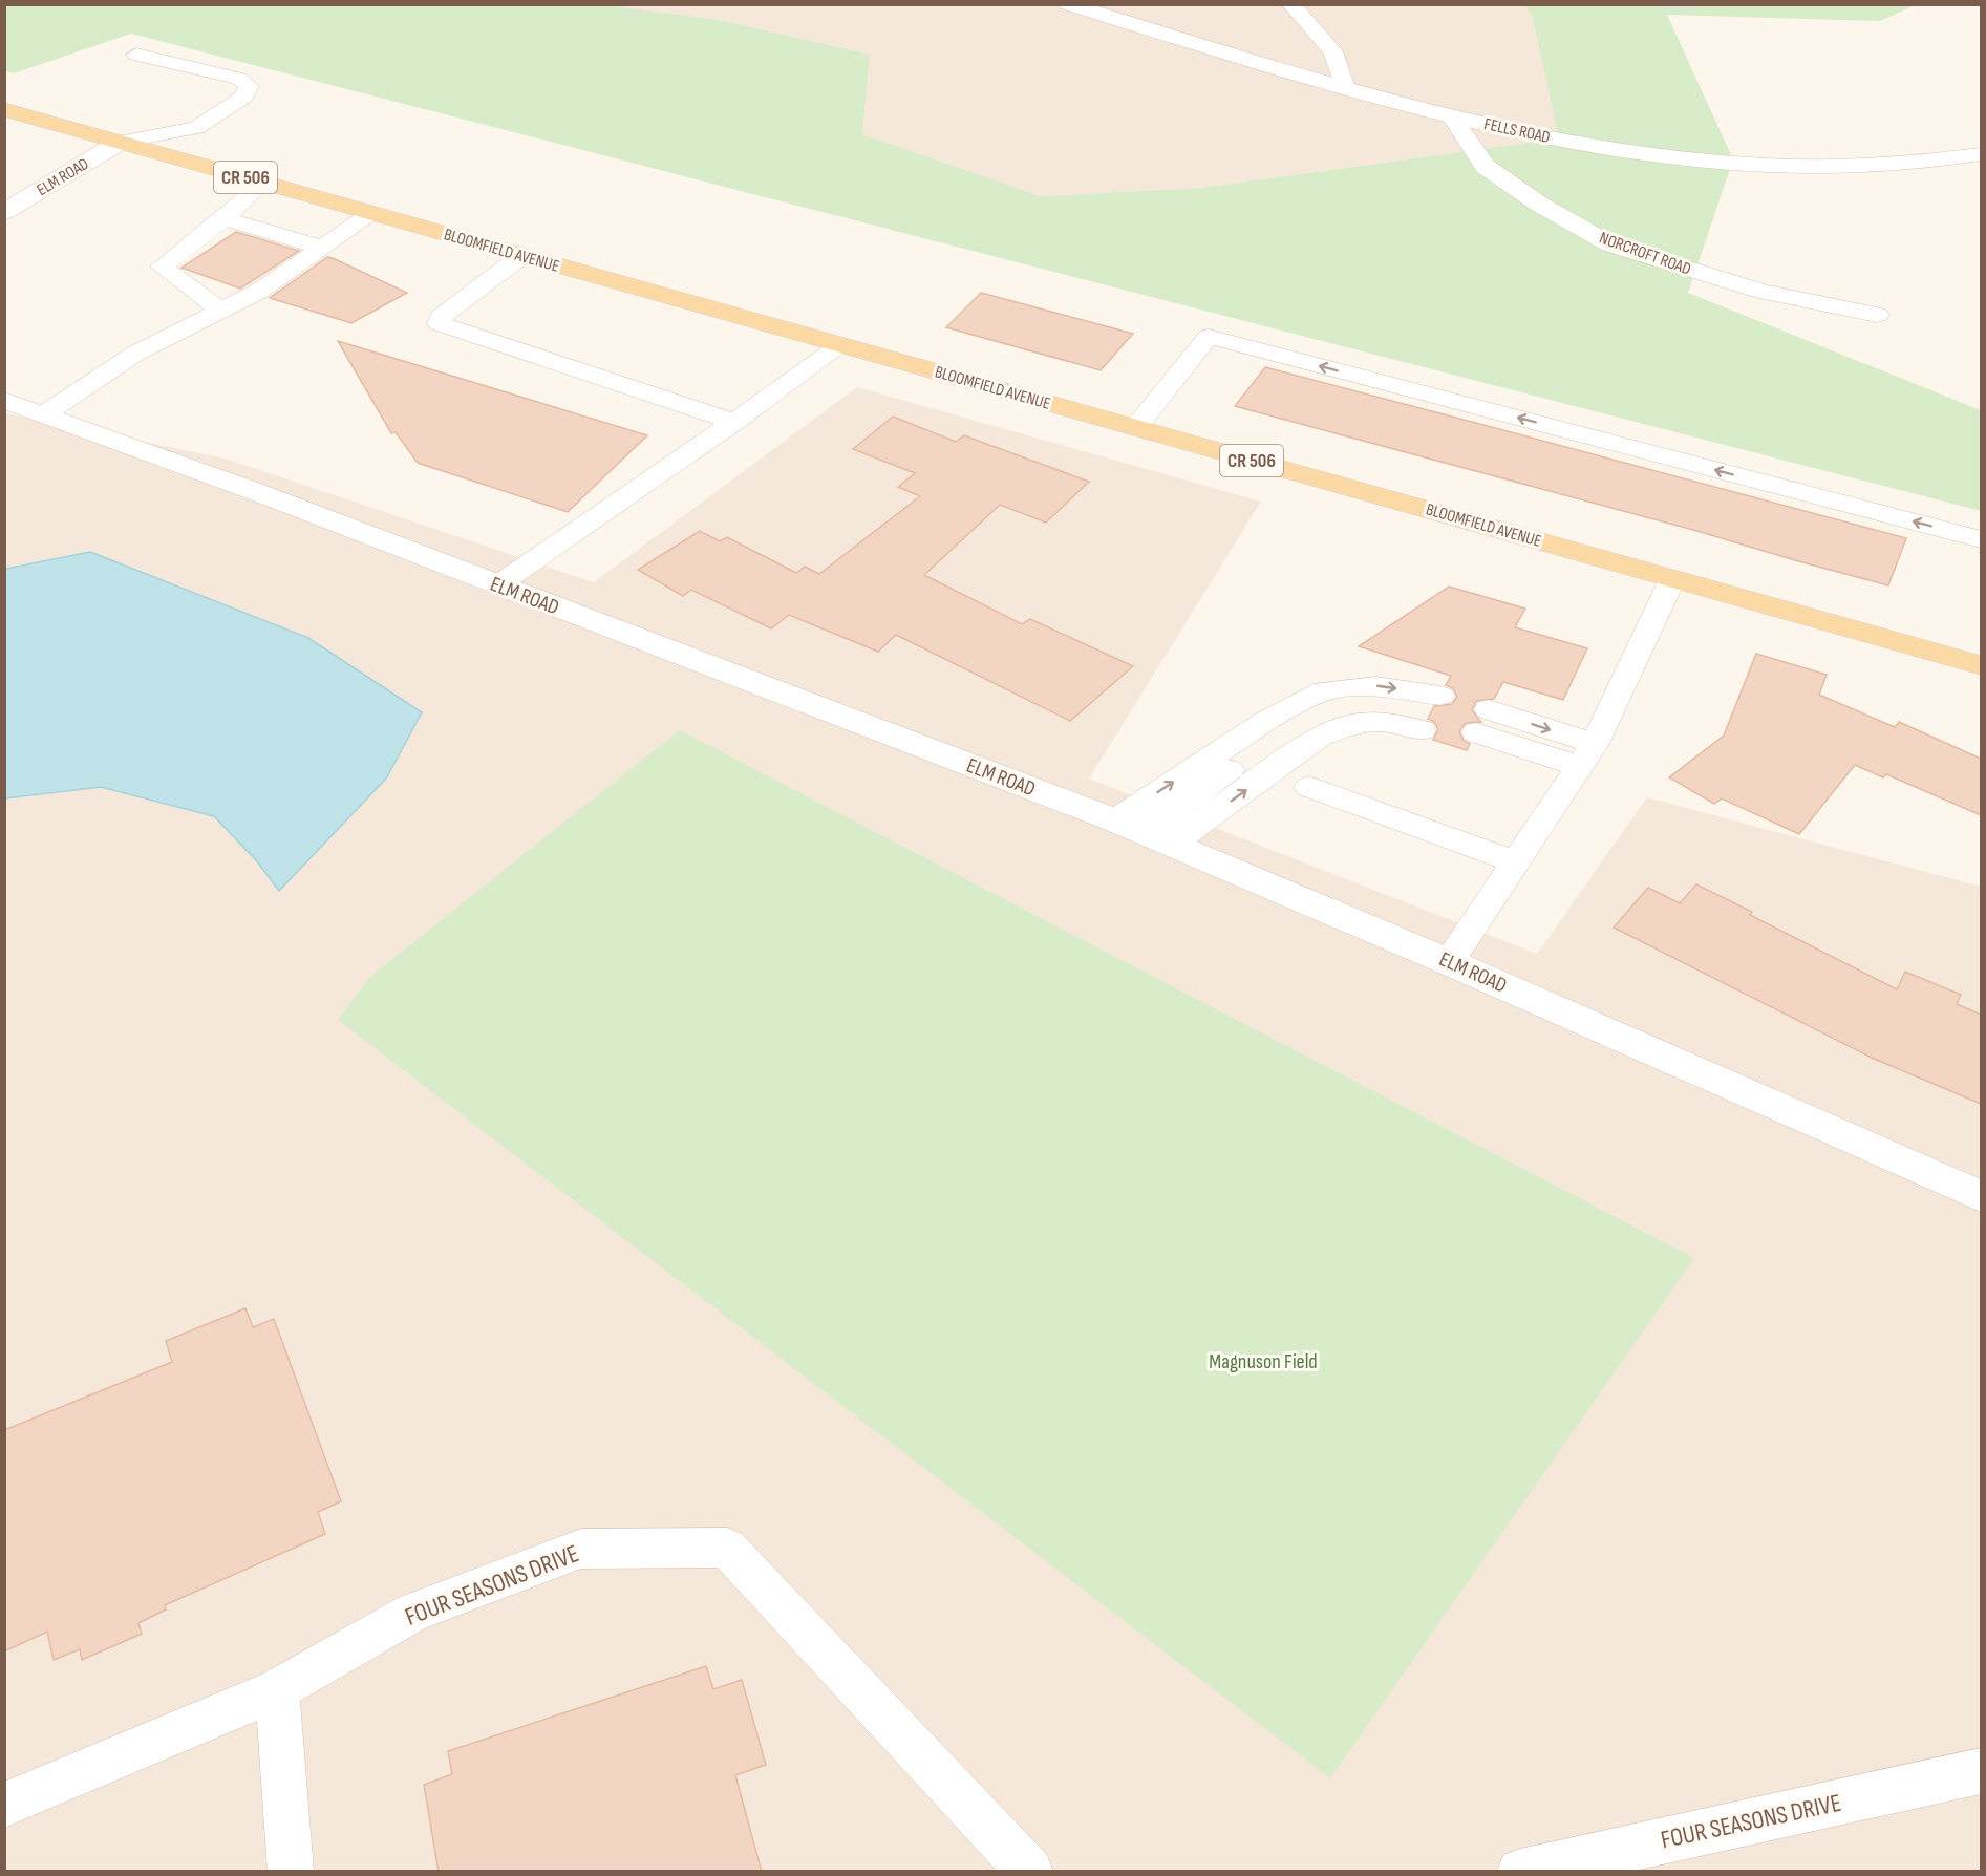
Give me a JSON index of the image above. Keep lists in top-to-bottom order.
{
  "streets": {
    "main road": ["CR 506", "BLOOMFIELD AVENUE"],
    "street": ["FELLS ROAD", "ELM ROAD", "NORCROFT ROAD"],
    "lane": ["FOUR SEASONS DRIVE"]
  },
  "crossings": [
    ["FELLS ROAD", "NORCROFT ROAD"],
    ["ELM ROAD", "BLOOMFIELD AVENUE"]
  ],
  "parks": ["Magnuson Field"]
}
